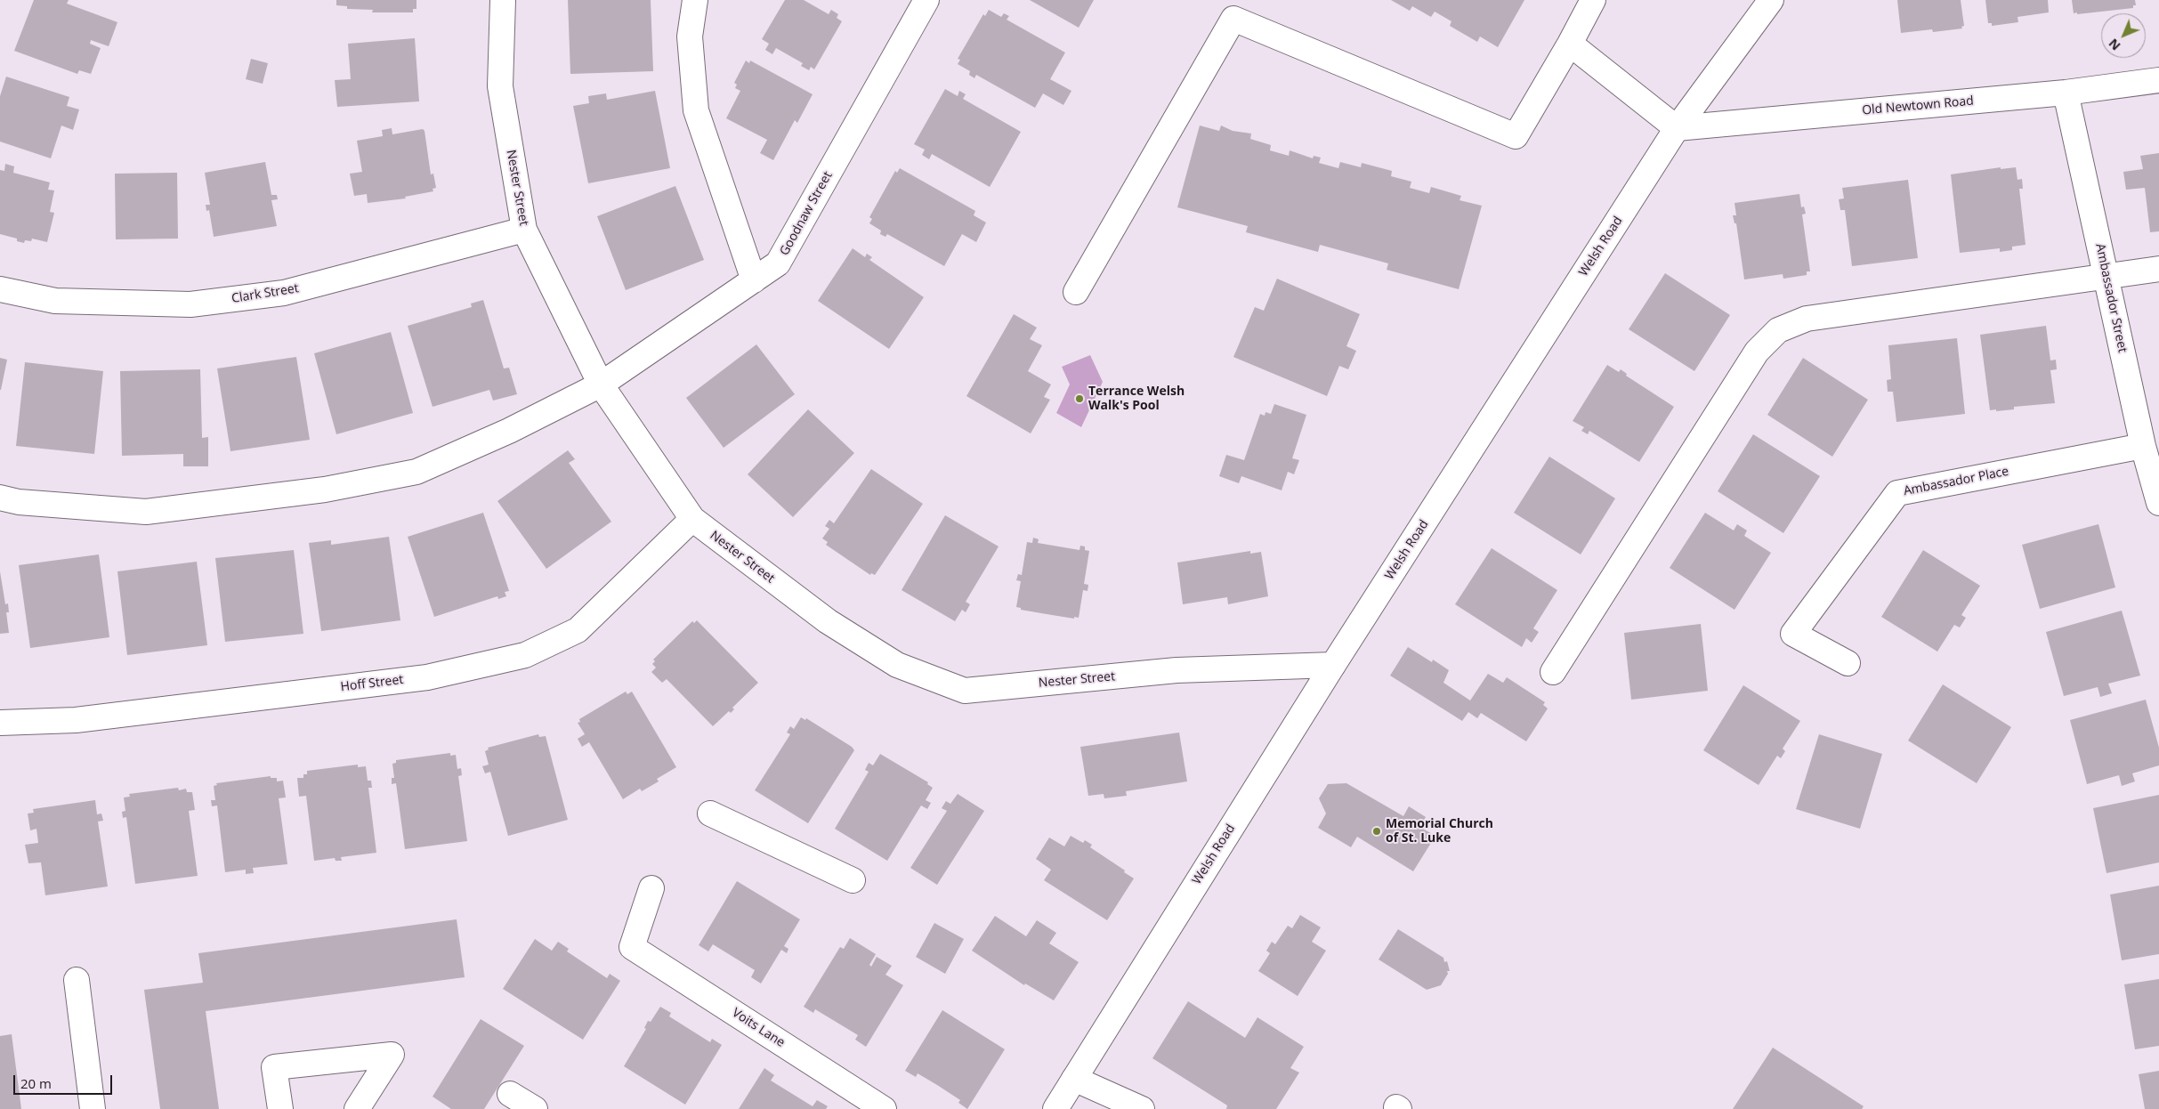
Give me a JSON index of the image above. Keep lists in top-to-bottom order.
{
  "streets": {
    "street": [
      "Old Newtown Road",
      "Nester Street",
      "Goodnaw Street",
      "Welsh Road",
      "Clark Street",
      "Ambassador Street",
      "Ambassador Place",
      "Hoff Street",
      "Voits Lane"
    ]
  },
  "crossings": [
    ["Old Newtown Road", "Welsh Road"],
    ["Old Newtown Road", "Ambassador Street"],
    ["Nester Street", "Goodnaw Street"],
    ["Nester Street", "Welsh Road"],
    ["Nester Street", "Clark Street"],
    ["Nester Street", "Hoff Street"],
    ["Ambassador Street", "Ambassador Place"]
  ],
  "places": ["Terrance Welsh Walk's Pool", "Memorial Church of St. Luke"],
  "scale_bar": "20 m",
  "north": "bottom left"
}
